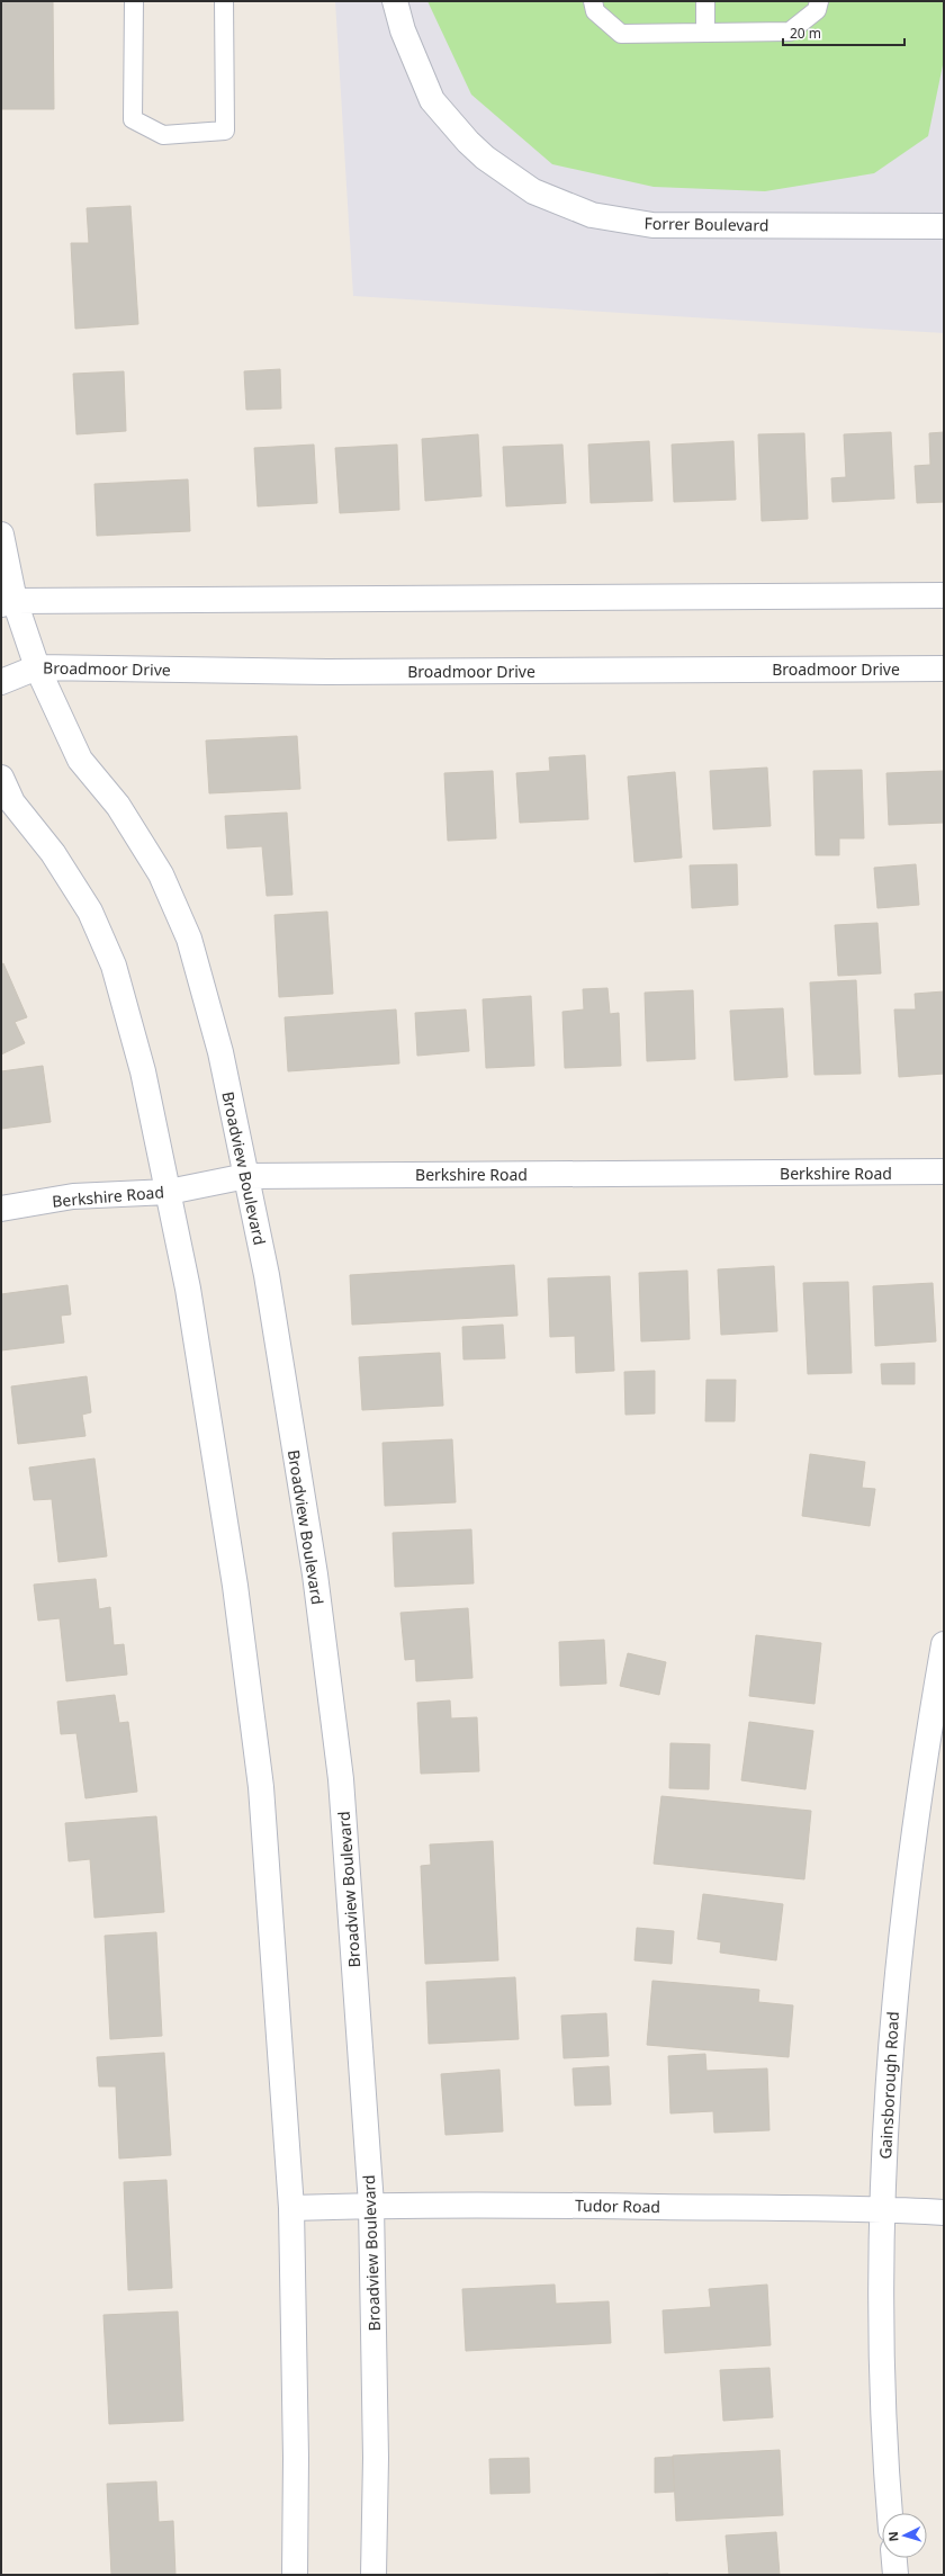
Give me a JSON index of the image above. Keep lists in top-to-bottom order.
{
  "streets": {
    "street": [
      "Forrer Boulevard",
      "Broadmoor Drive",
      "Broadview Boulevard",
      "Berkshire Road",
      "Gainsborough Road",
      "Tudor Road"
    ]
  },
  "crossings": [
    ["Broadmoor Drive", "Broadview Boulevard"],
    ["Broadview Boulevard", "Berkshire Road"],
    ["Broadview Boulevard", "Tudor Road"],
    ["Gainsborough Road", "Tudor Road"]
  ],
  "scale_bar": "20 m",
  "north": "left"
}
